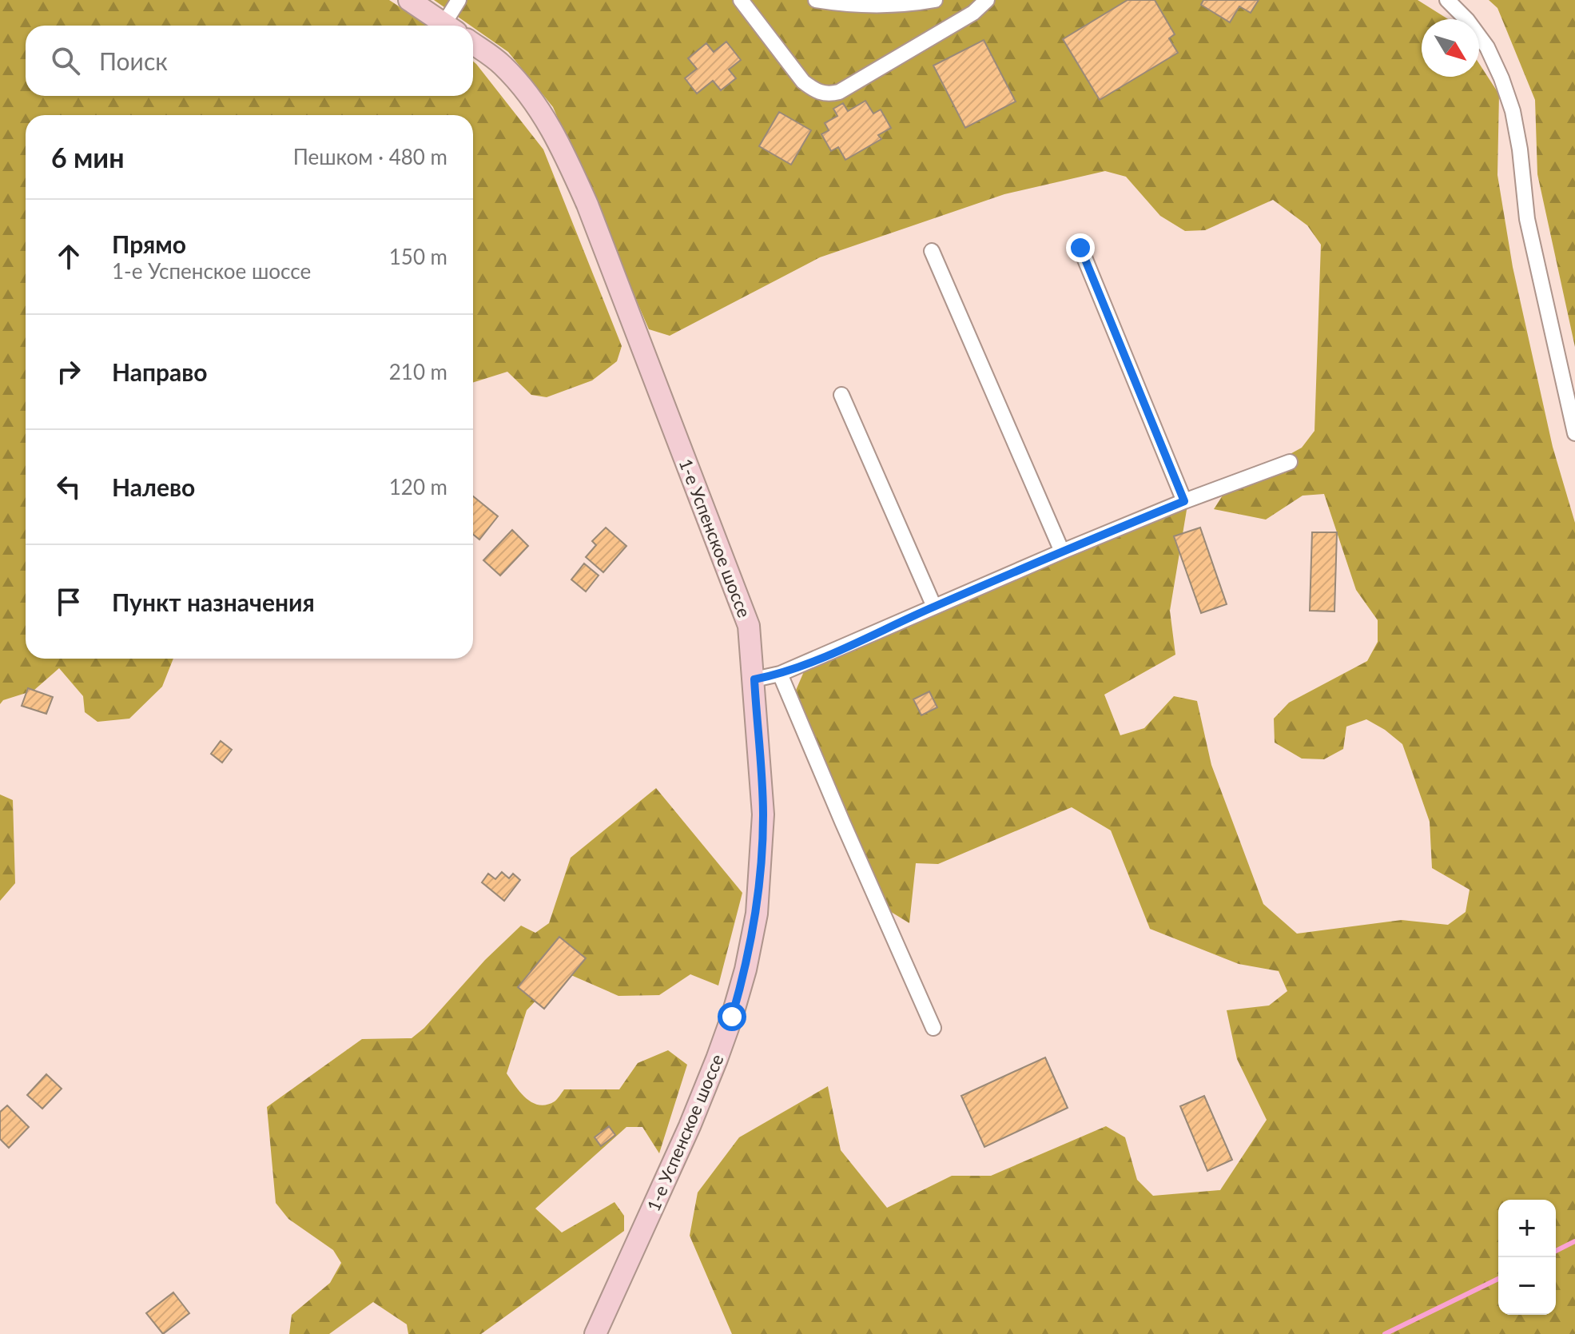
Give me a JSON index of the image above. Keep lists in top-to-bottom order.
{
  "streets": {
    "main road": ["1-е Успенское шоссе"]
  },
  "north": "bottom right",
  "page": {
    "search": "Поиск",
    "heading": ["6 мин", "Пешком · 480 m"],
    "list": [
      ["Прямо", "1-е Успенское шоссе", "150 m"],
      ["Направо", "210 m"],
      ["Налево", "120 m"],
      "Пункт назначения"
    ],
    "map_buttons": ["+", "−"]
  }
}
